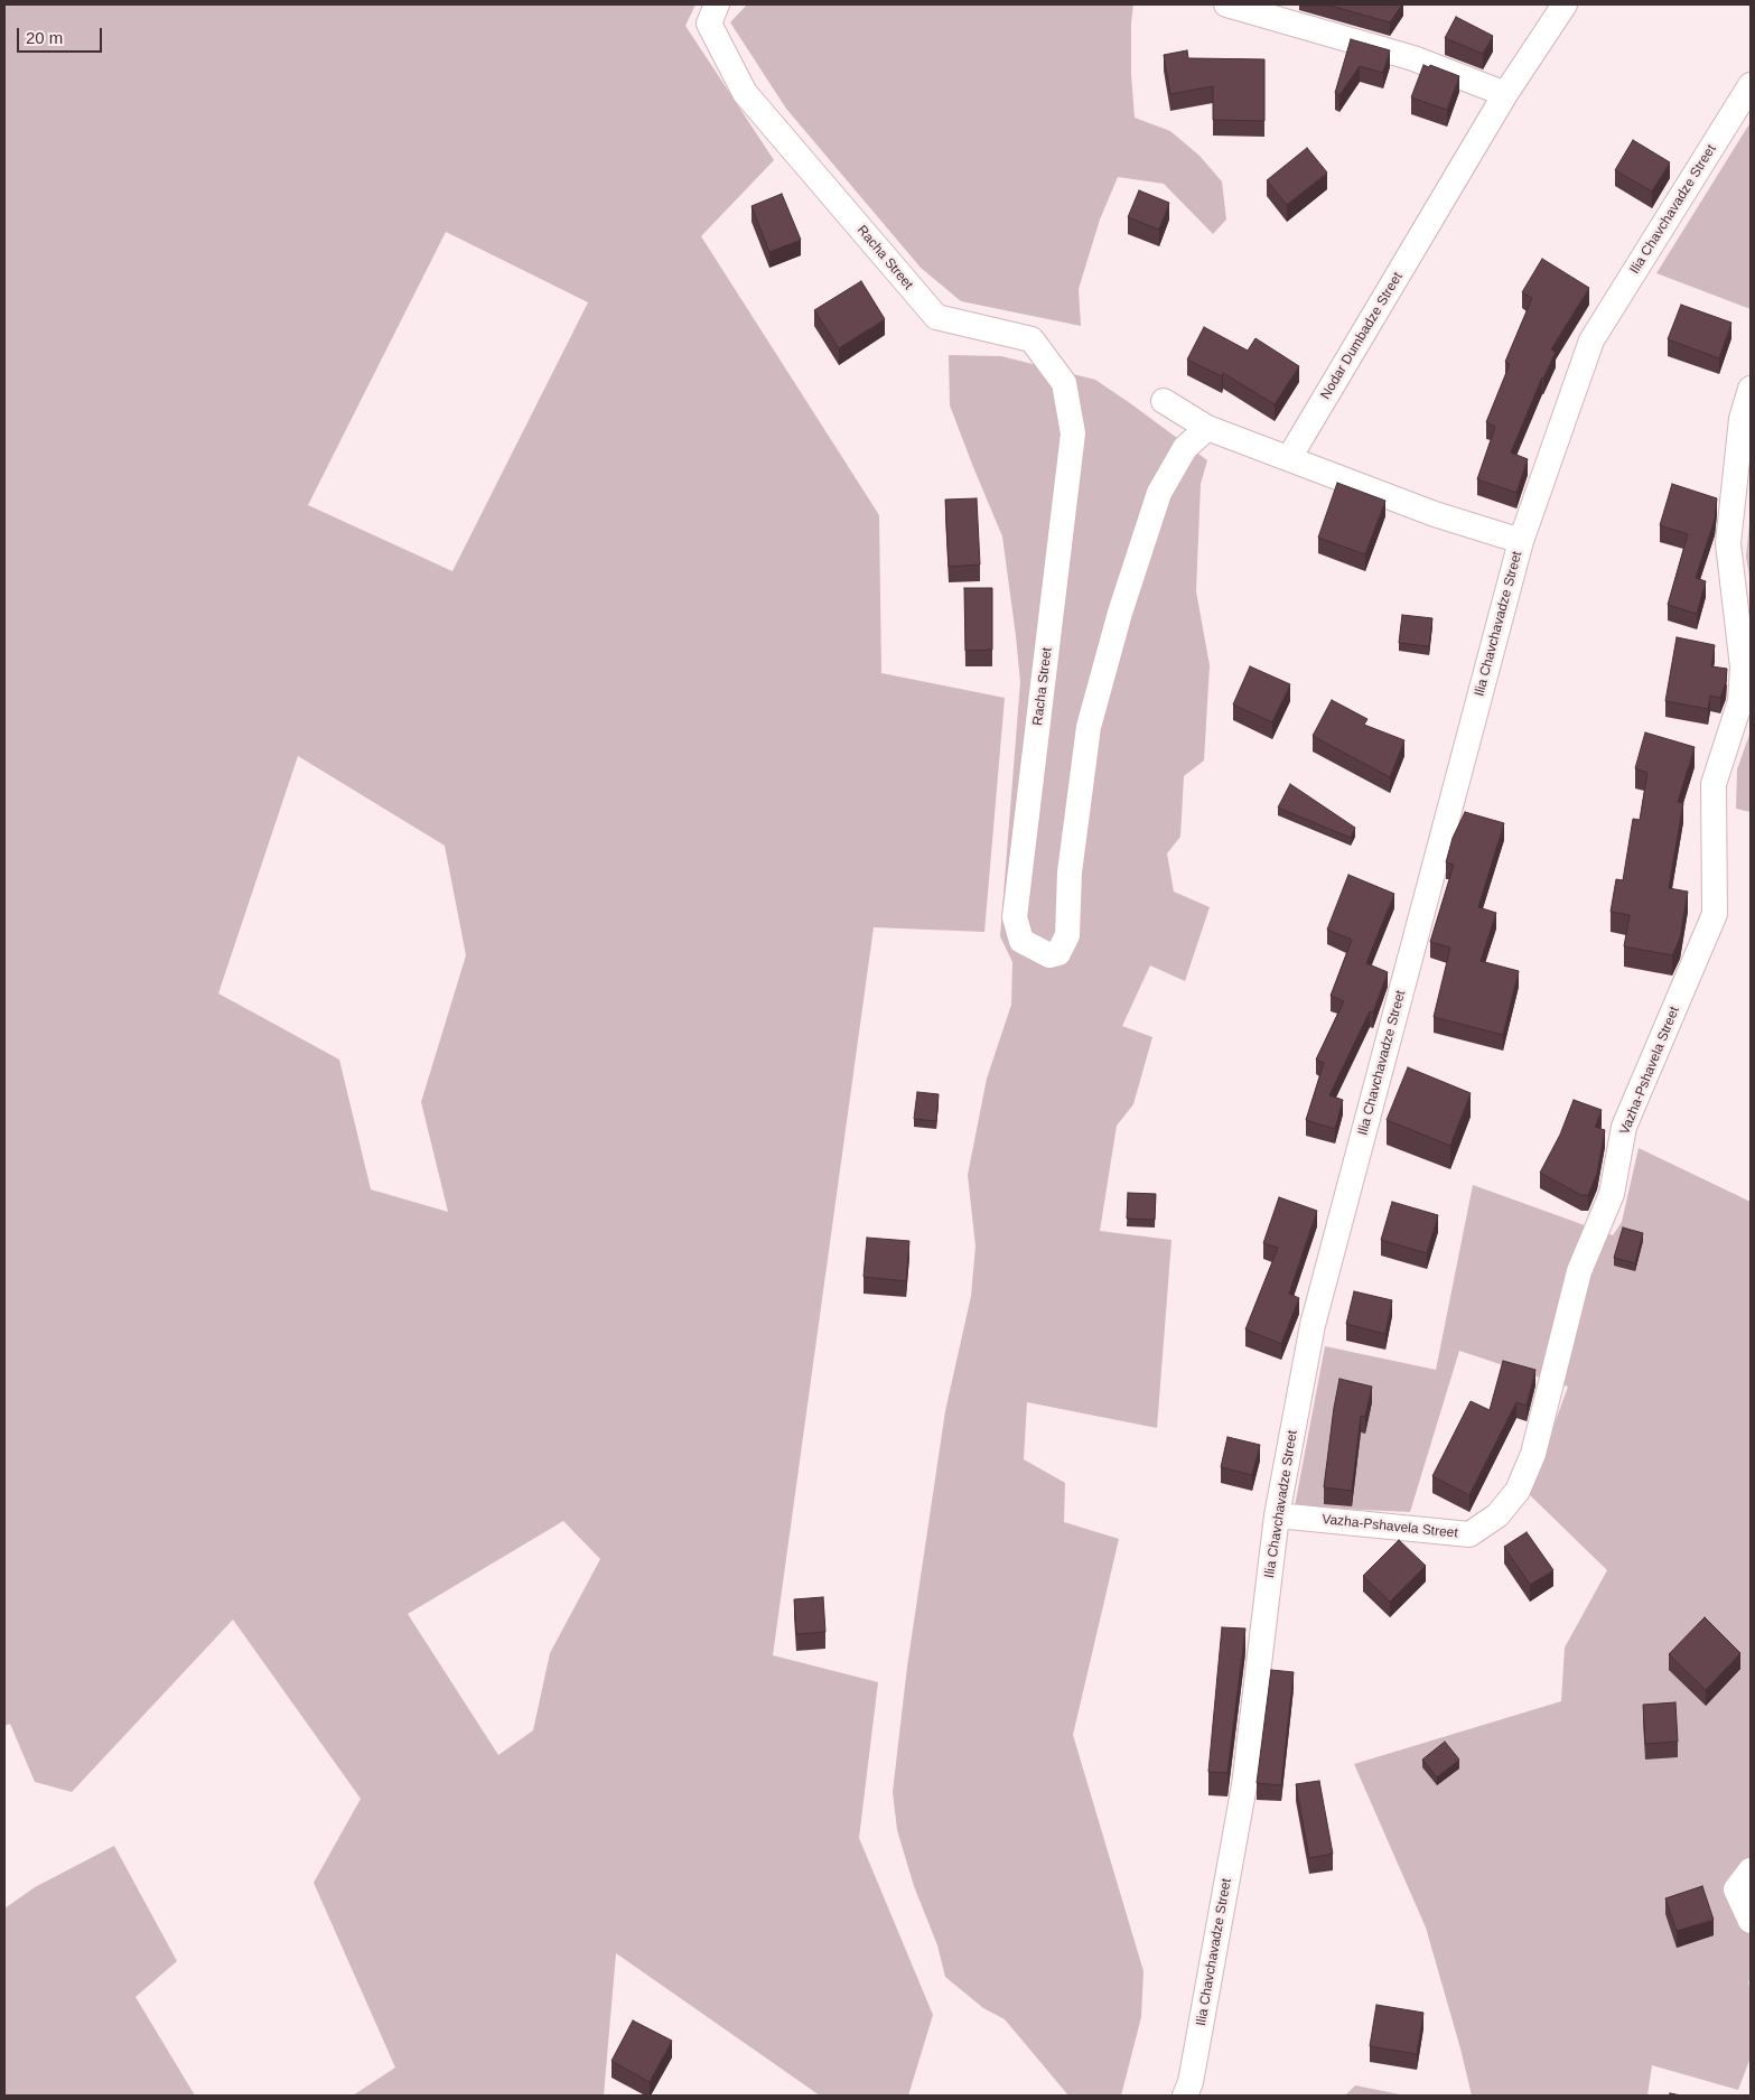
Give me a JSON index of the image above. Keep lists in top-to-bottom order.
{
  "streets": {
    "street": [
      "Ilia Chavchavadze Street",
      "Racha Street",
      "Nodar Dumbadze Street",
      "Vazha-Pshavela Street"
    ]
  },
  "crossings": [
    ["Ilia Chavchavadze Street", "Vazha-Pshavela Street"]
  ],
  "scale_bar": "20 m"
}
